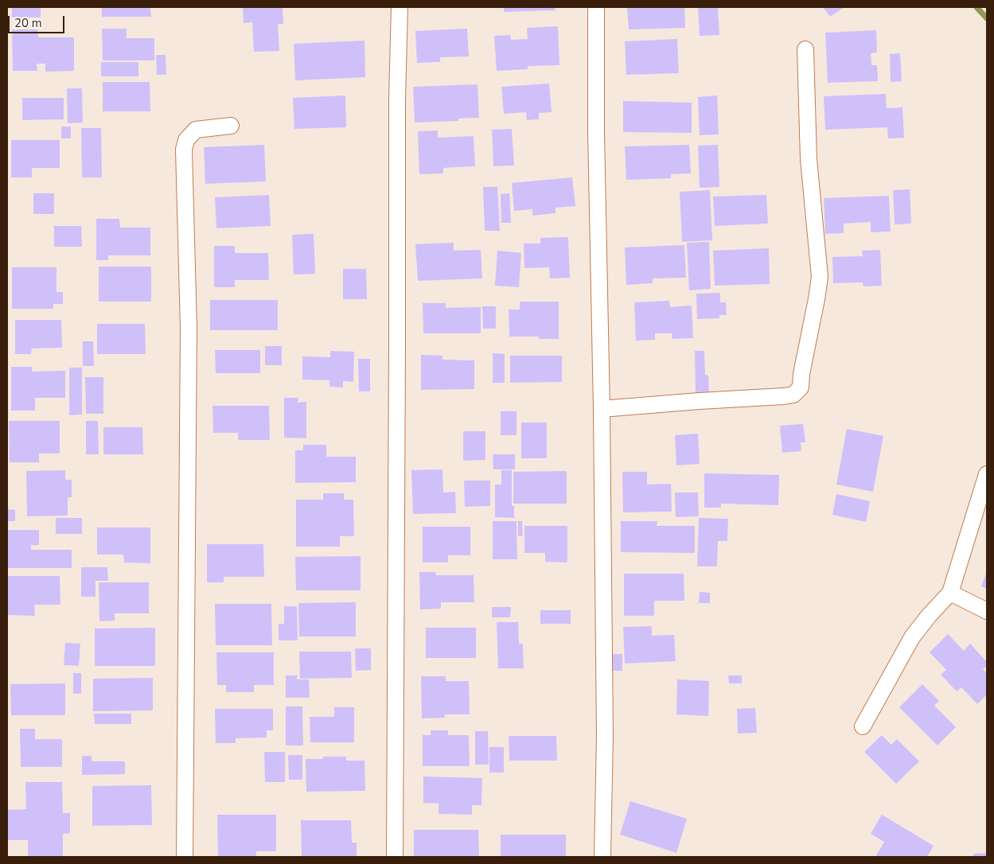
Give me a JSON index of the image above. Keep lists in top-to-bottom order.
{
  "scale_bar": "20 m"
}
